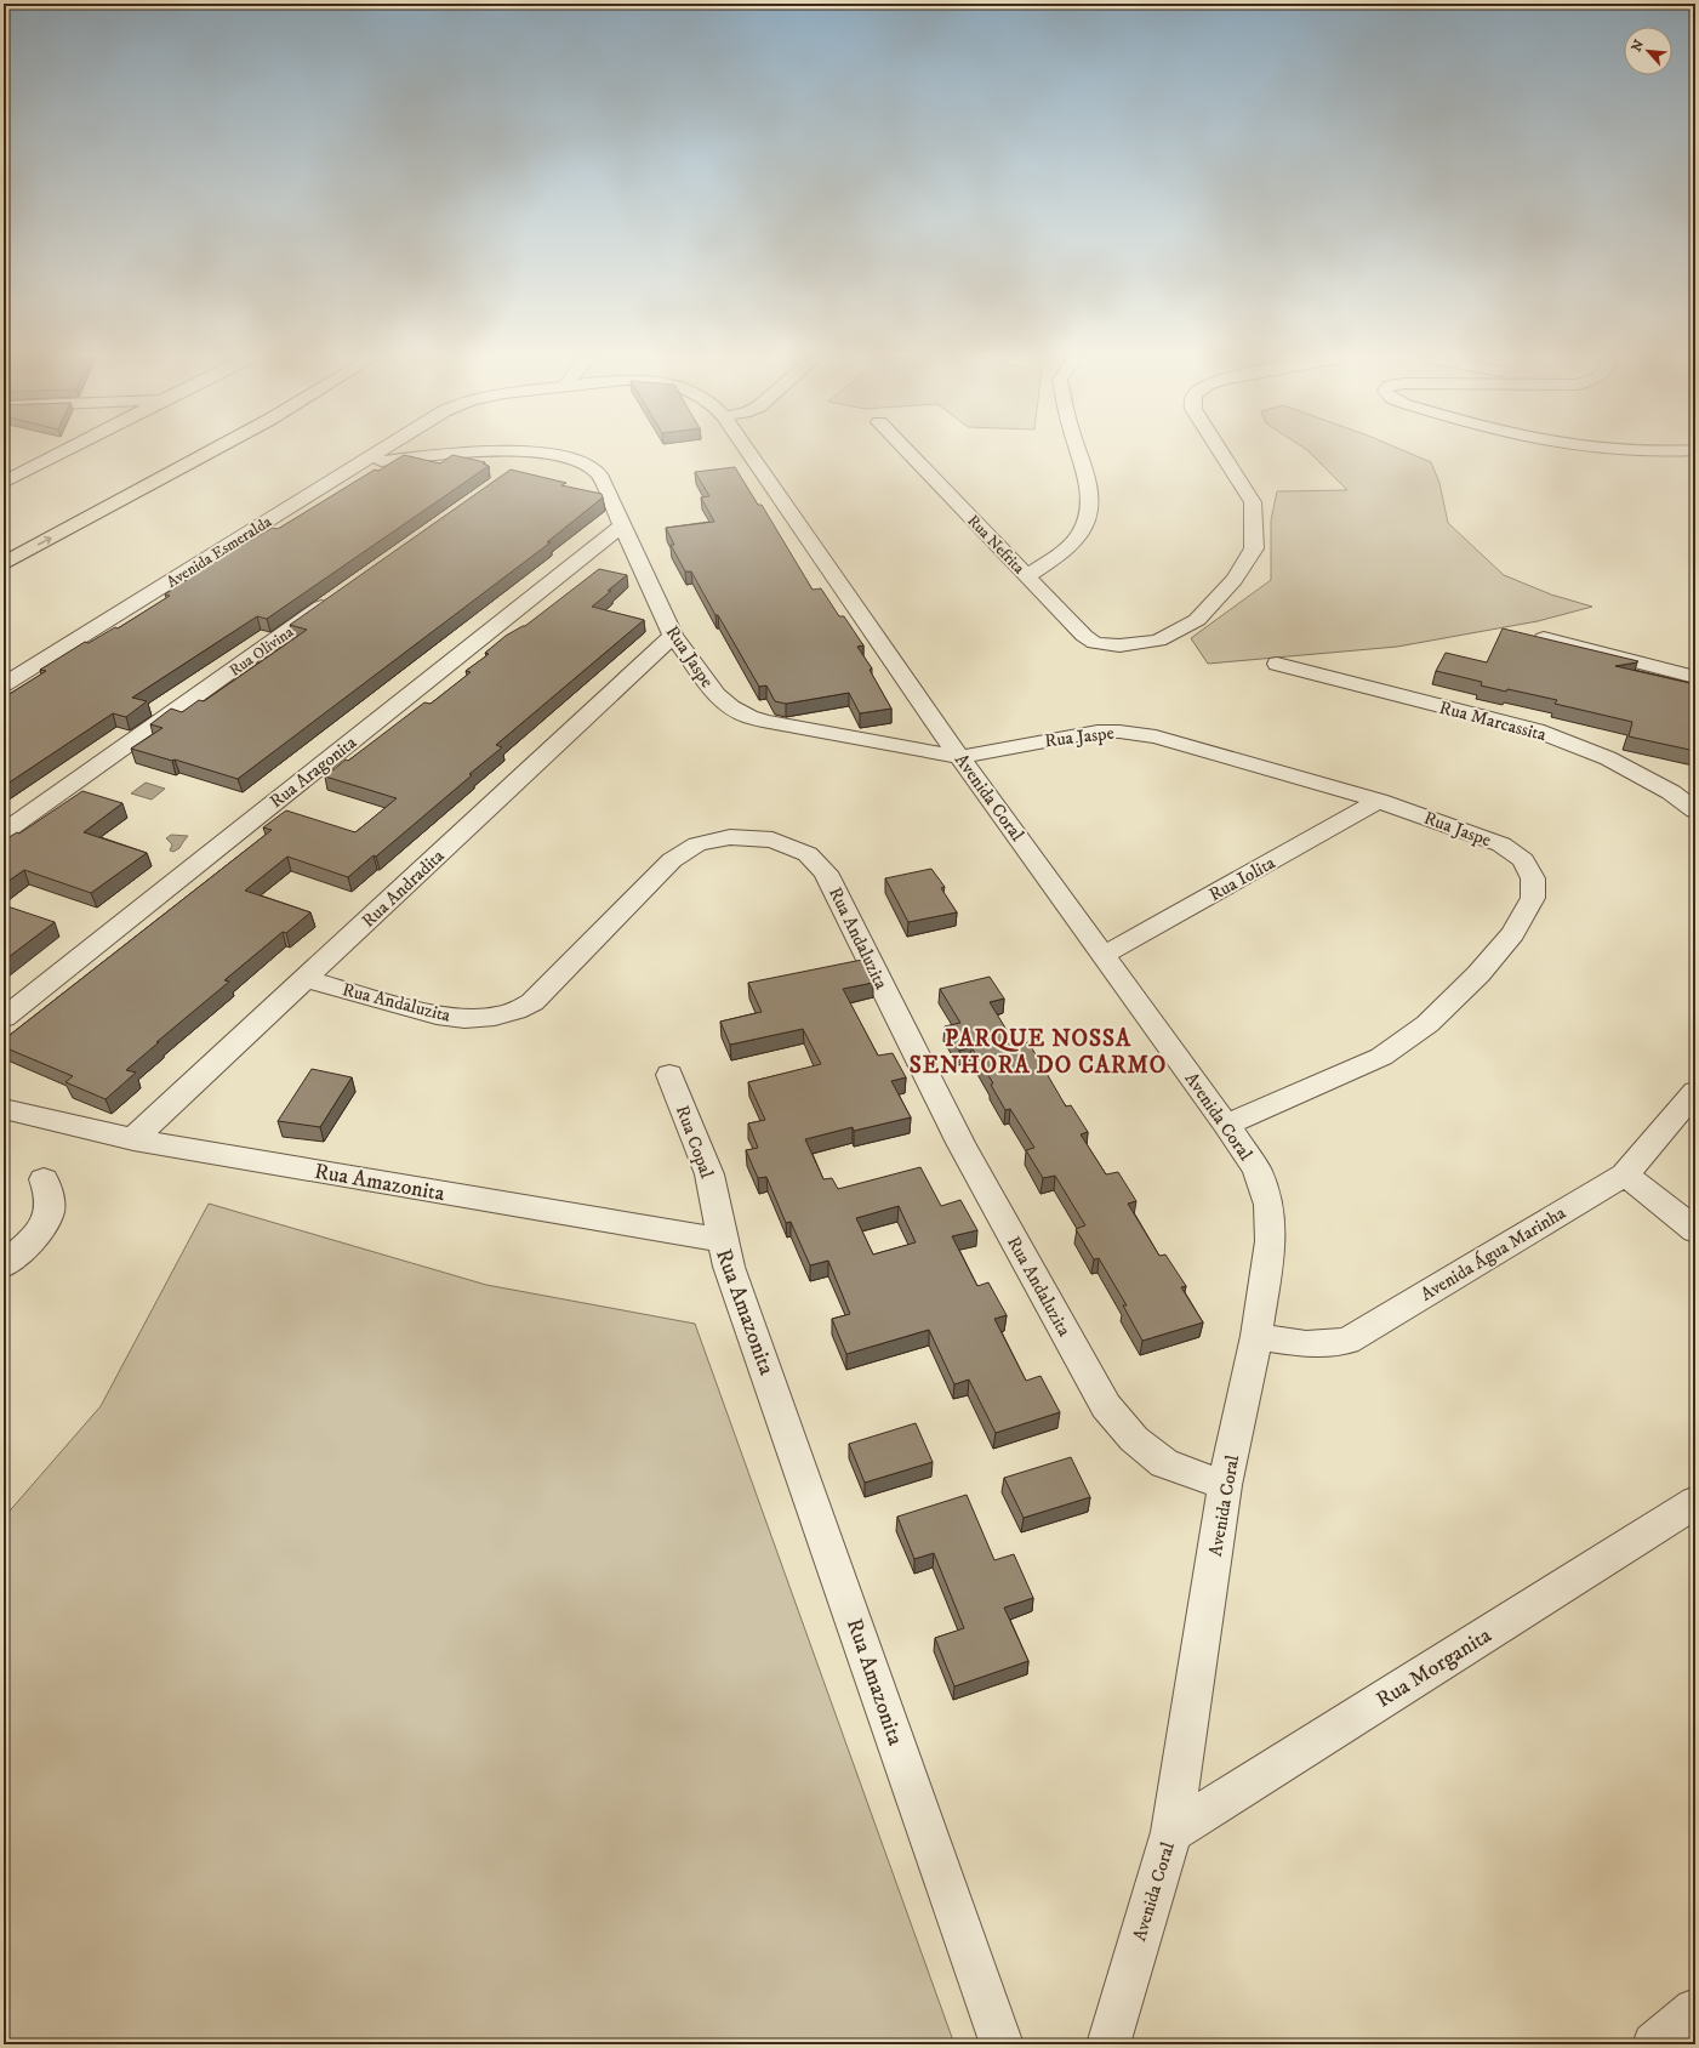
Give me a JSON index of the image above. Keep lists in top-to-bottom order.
{
  "streets": {
    "street": [
      "Rua Nefrita",
      "Avenida Esmeralda",
      "Rua Olivina",
      "Rua Jaspe",
      "Rua Marcassita",
      "Rua Aragonita",
      "Avenida Coral",
      "Rua Iolita",
      "Rua Andradita",
      "Rua Andaluzita",
      "Rua Copal",
      "Rua Amazonita",
      "Avenida Água Marinha",
      "Rua Morganita"
    ]
  },
  "crossings": [
    ["Avenida Esmeralda", "Rua Jaspe"],
    ["Rua Jaspe", "Rua Aragonita"],
    ["Rua Jaspe", "Avenida Coral"],
    ["Rua Jaspe", "Rua Iolita"],
    ["Rua Jaspe", "Rua Andradita"],
    ["Avenida Coral", "Rua Iolita"],
    ["Avenida Coral", "Rua Andaluzita"],
    ["Avenida Coral", "Avenida Água Marinha"],
    ["Avenida Coral", "Rua Morganita"],
    ["Rua Andradita", "Rua Andaluzita"],
    ["Rua Andradita", "Rua Amazonita"],
    ["Rua Copal", "Rua Amazonita"]
  ],
  "districts": ["PARQUE NOSSA SENHORA DO CARMO"],
  "north": "top left"
}
